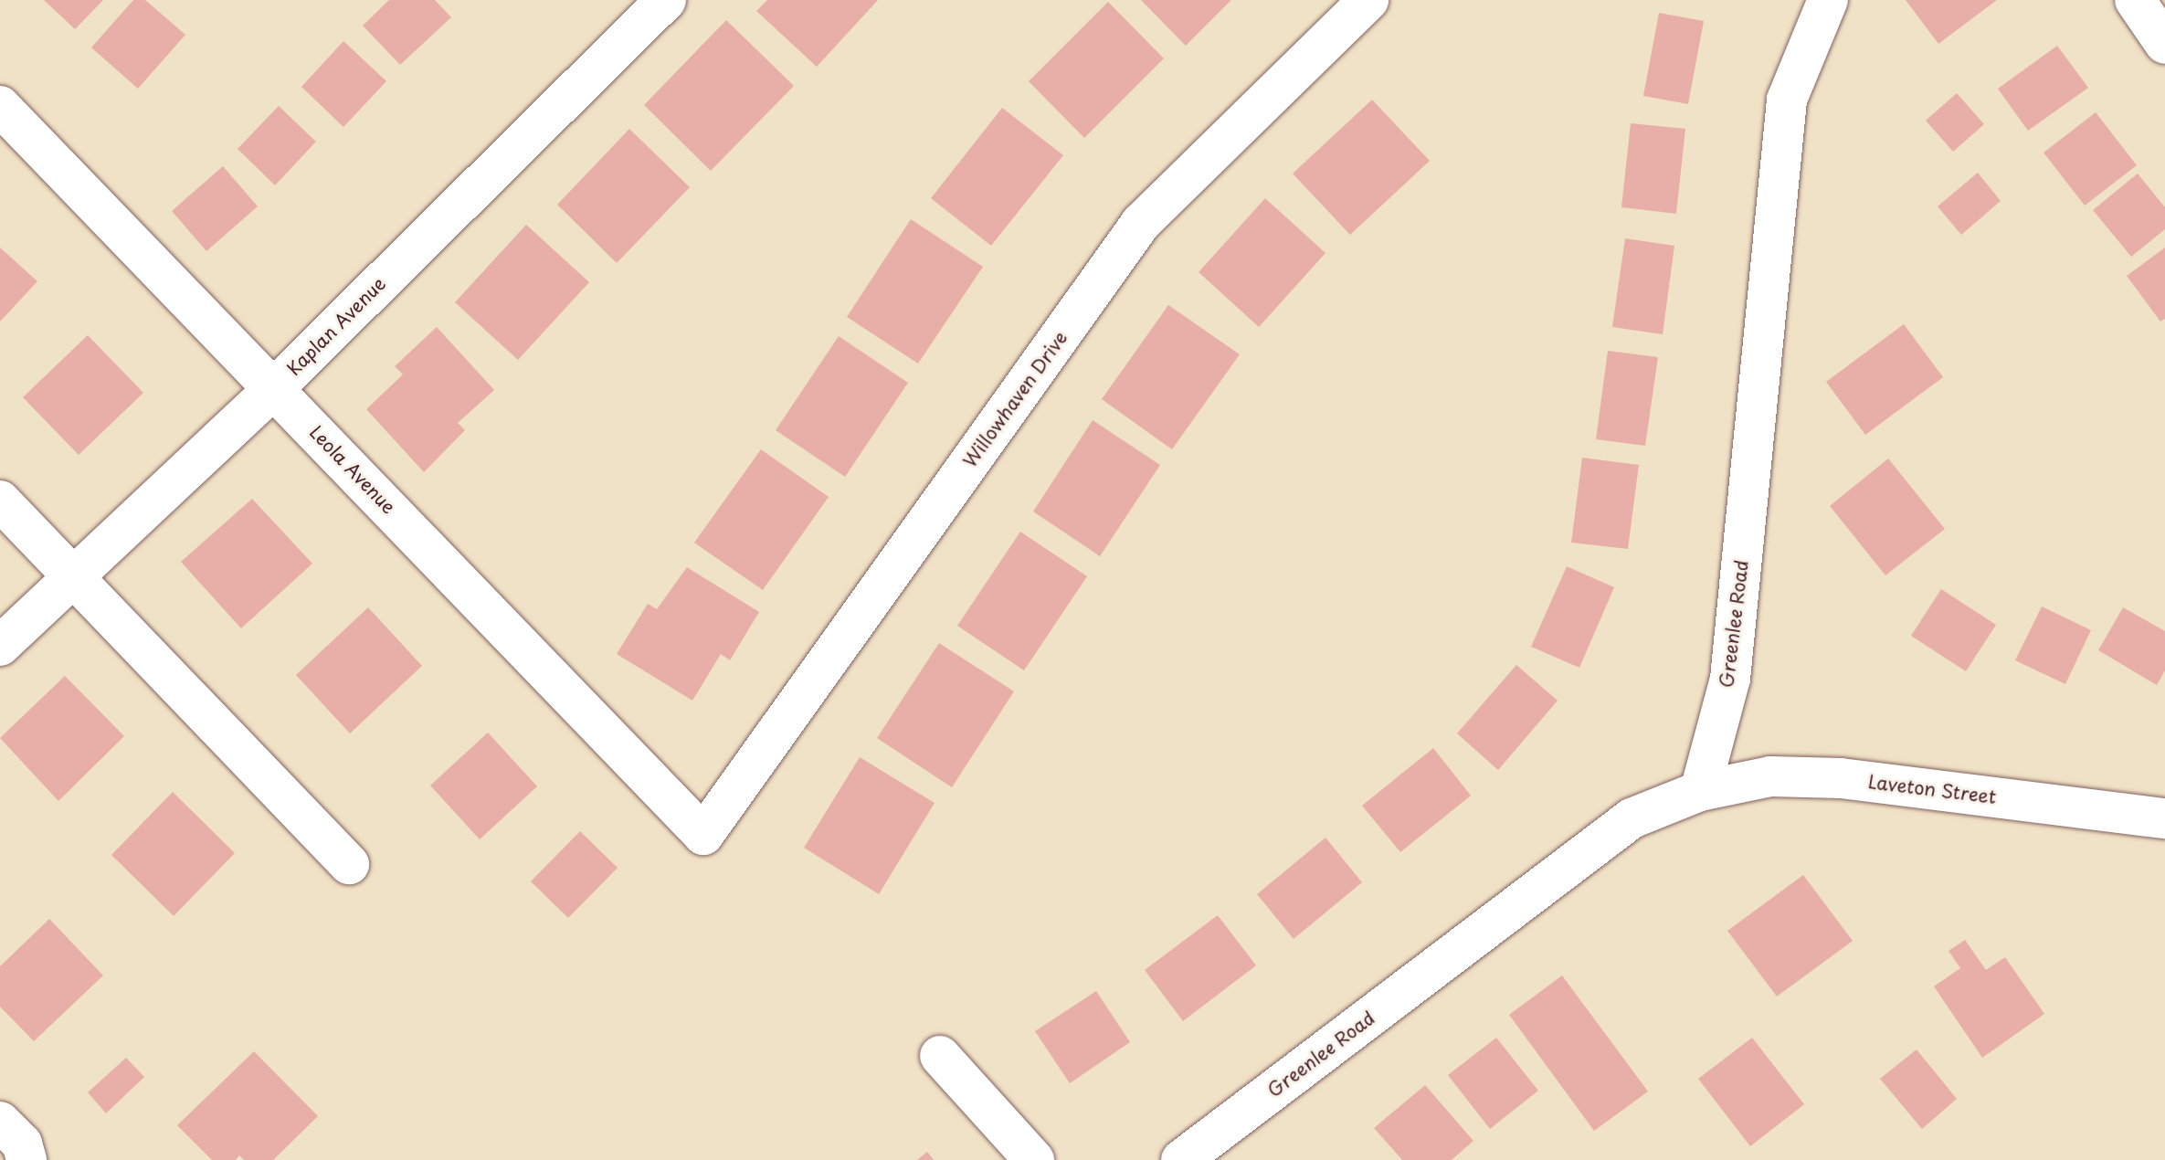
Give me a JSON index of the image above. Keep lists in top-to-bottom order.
{
  "streets": {
    "street": [
      "Kaplan Avenue",
      "Willowhaven Drive",
      "Leola Avenue",
      "Greenlee Road",
      "Laveton Street"
    ]
  },
  "crossings": [
    ["Kaplan Avenue", "Leola Avenue"],
    ["Willowhaven Drive", "Leola Avenue"],
    ["Greenlee Road", "Laveton Street"]
  ]
}
